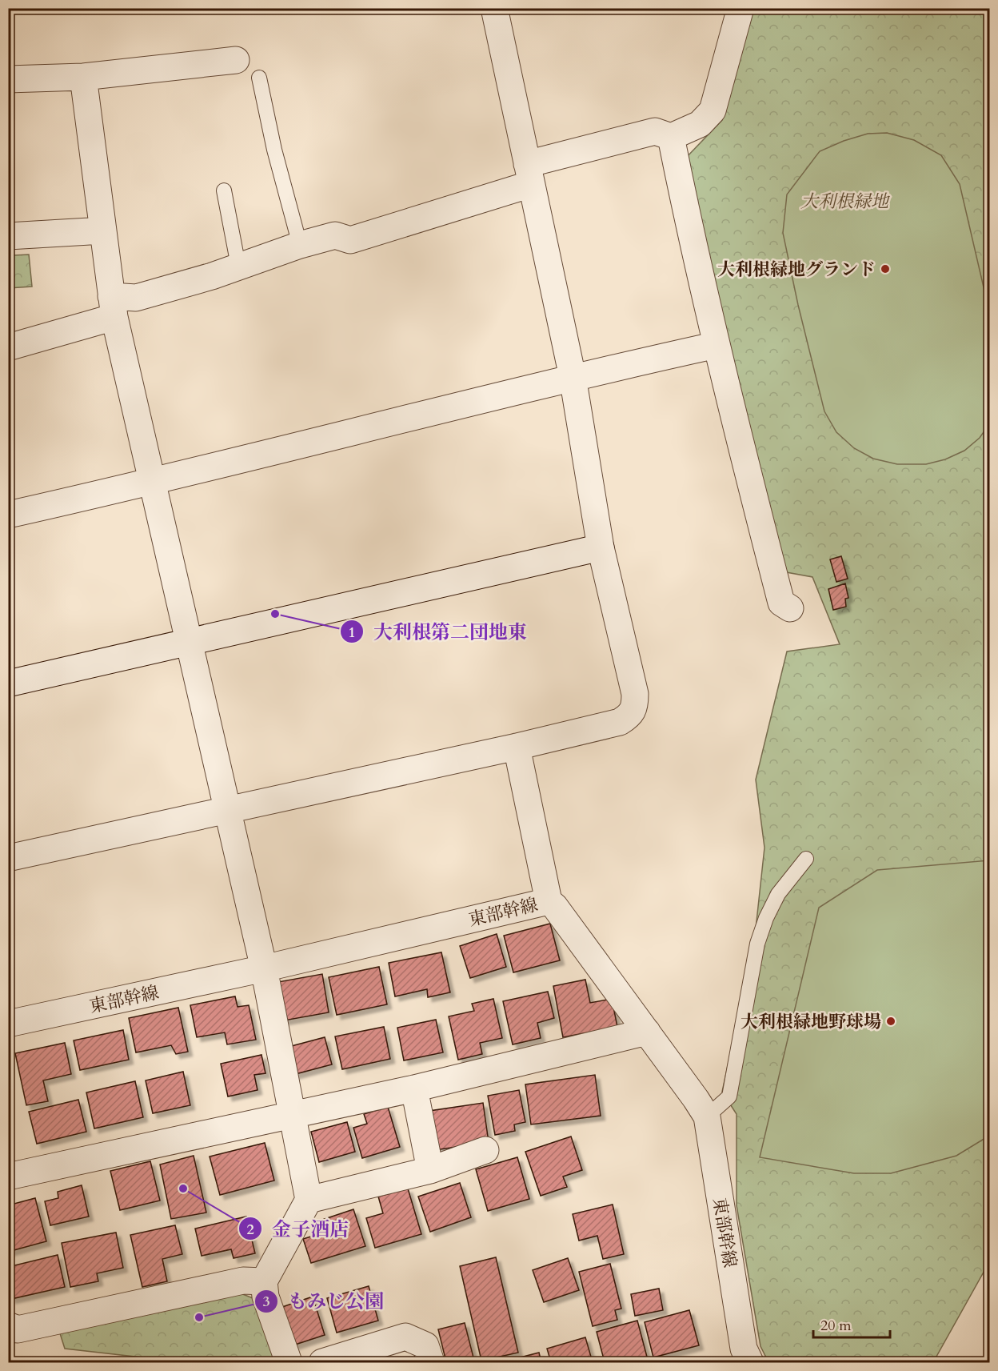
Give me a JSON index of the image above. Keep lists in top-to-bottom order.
{
  "streets": {
    "street": ["東部幹線"]
  },
  "parks": ["大利根緑地"],
  "places": [
    "大利根緑地グランド",
    "大利根第二団地東",
    "大利根緑地野球場",
    "金子酒店",
    "もみじ公園"
  ],
  "scale_bar": "20 m"
}
